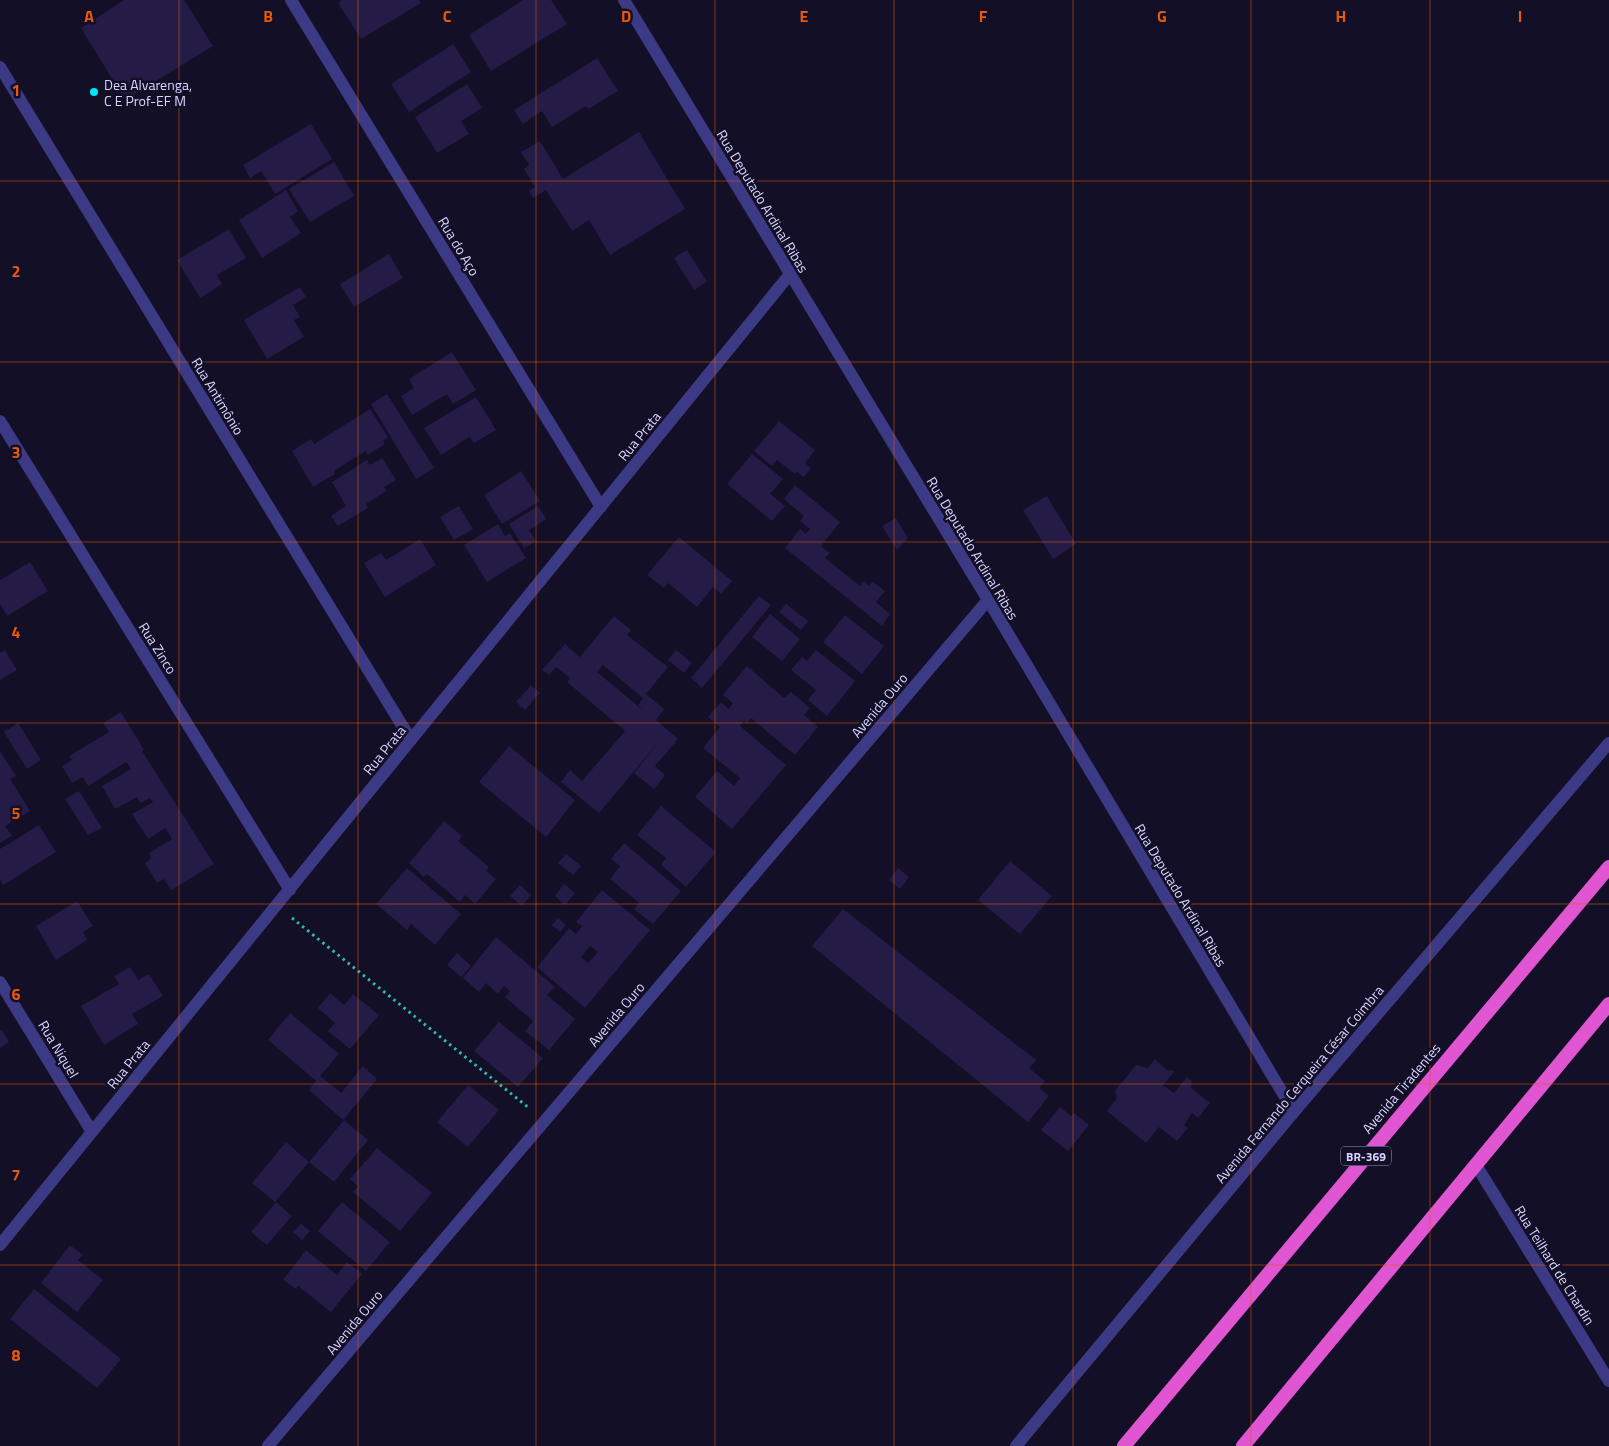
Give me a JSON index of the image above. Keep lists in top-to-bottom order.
{
  "streets": {
    "highway": ["Avenida Tiradentes", "BR-369"],
    "street": [
      "Rua Deputado Ardinal Ribas",
      "Rua do Aço",
      "Rua Antimônio",
      "Rua Prata",
      "Rua Zinco",
      "Avenida Ouro",
      "Rua Niquel",
      "Avenida Fernando Cerqueira César Coimbra",
      "Rua Teilhard de Chardin"
    ]
  },
  "crossings": [
    ["Rua Deputado Ardinal Ribas", "Rua Prata"],
    ["Rua Deputado Ardinal Ribas", "Avenida Ouro"],
    ["Rua Deputado Ardinal Ribas", "Avenida Fernando Cerqueira César Coimbra"],
    ["Rua do Aço", "Rua Prata"],
    ["Rua Antimônio", "Rua Prata"],
    ["Rua Prata", "Rua Zinco"],
    ["Rua Prata", "Rua Niquel"]
  ],
  "places": ["Dea Alvarenga, C E Prof-EF M"],
  "grid": {
    "columns": [
      "A",
      "B",
      "C",
      "D",
      "E",
      "F",
      "G",
      "H",
      "I"
    ],
    "rows": [
      "1",
      "2",
      "3",
      "4",
      "5",
      "6",
      "7",
      "8"
    ]
  }
}
